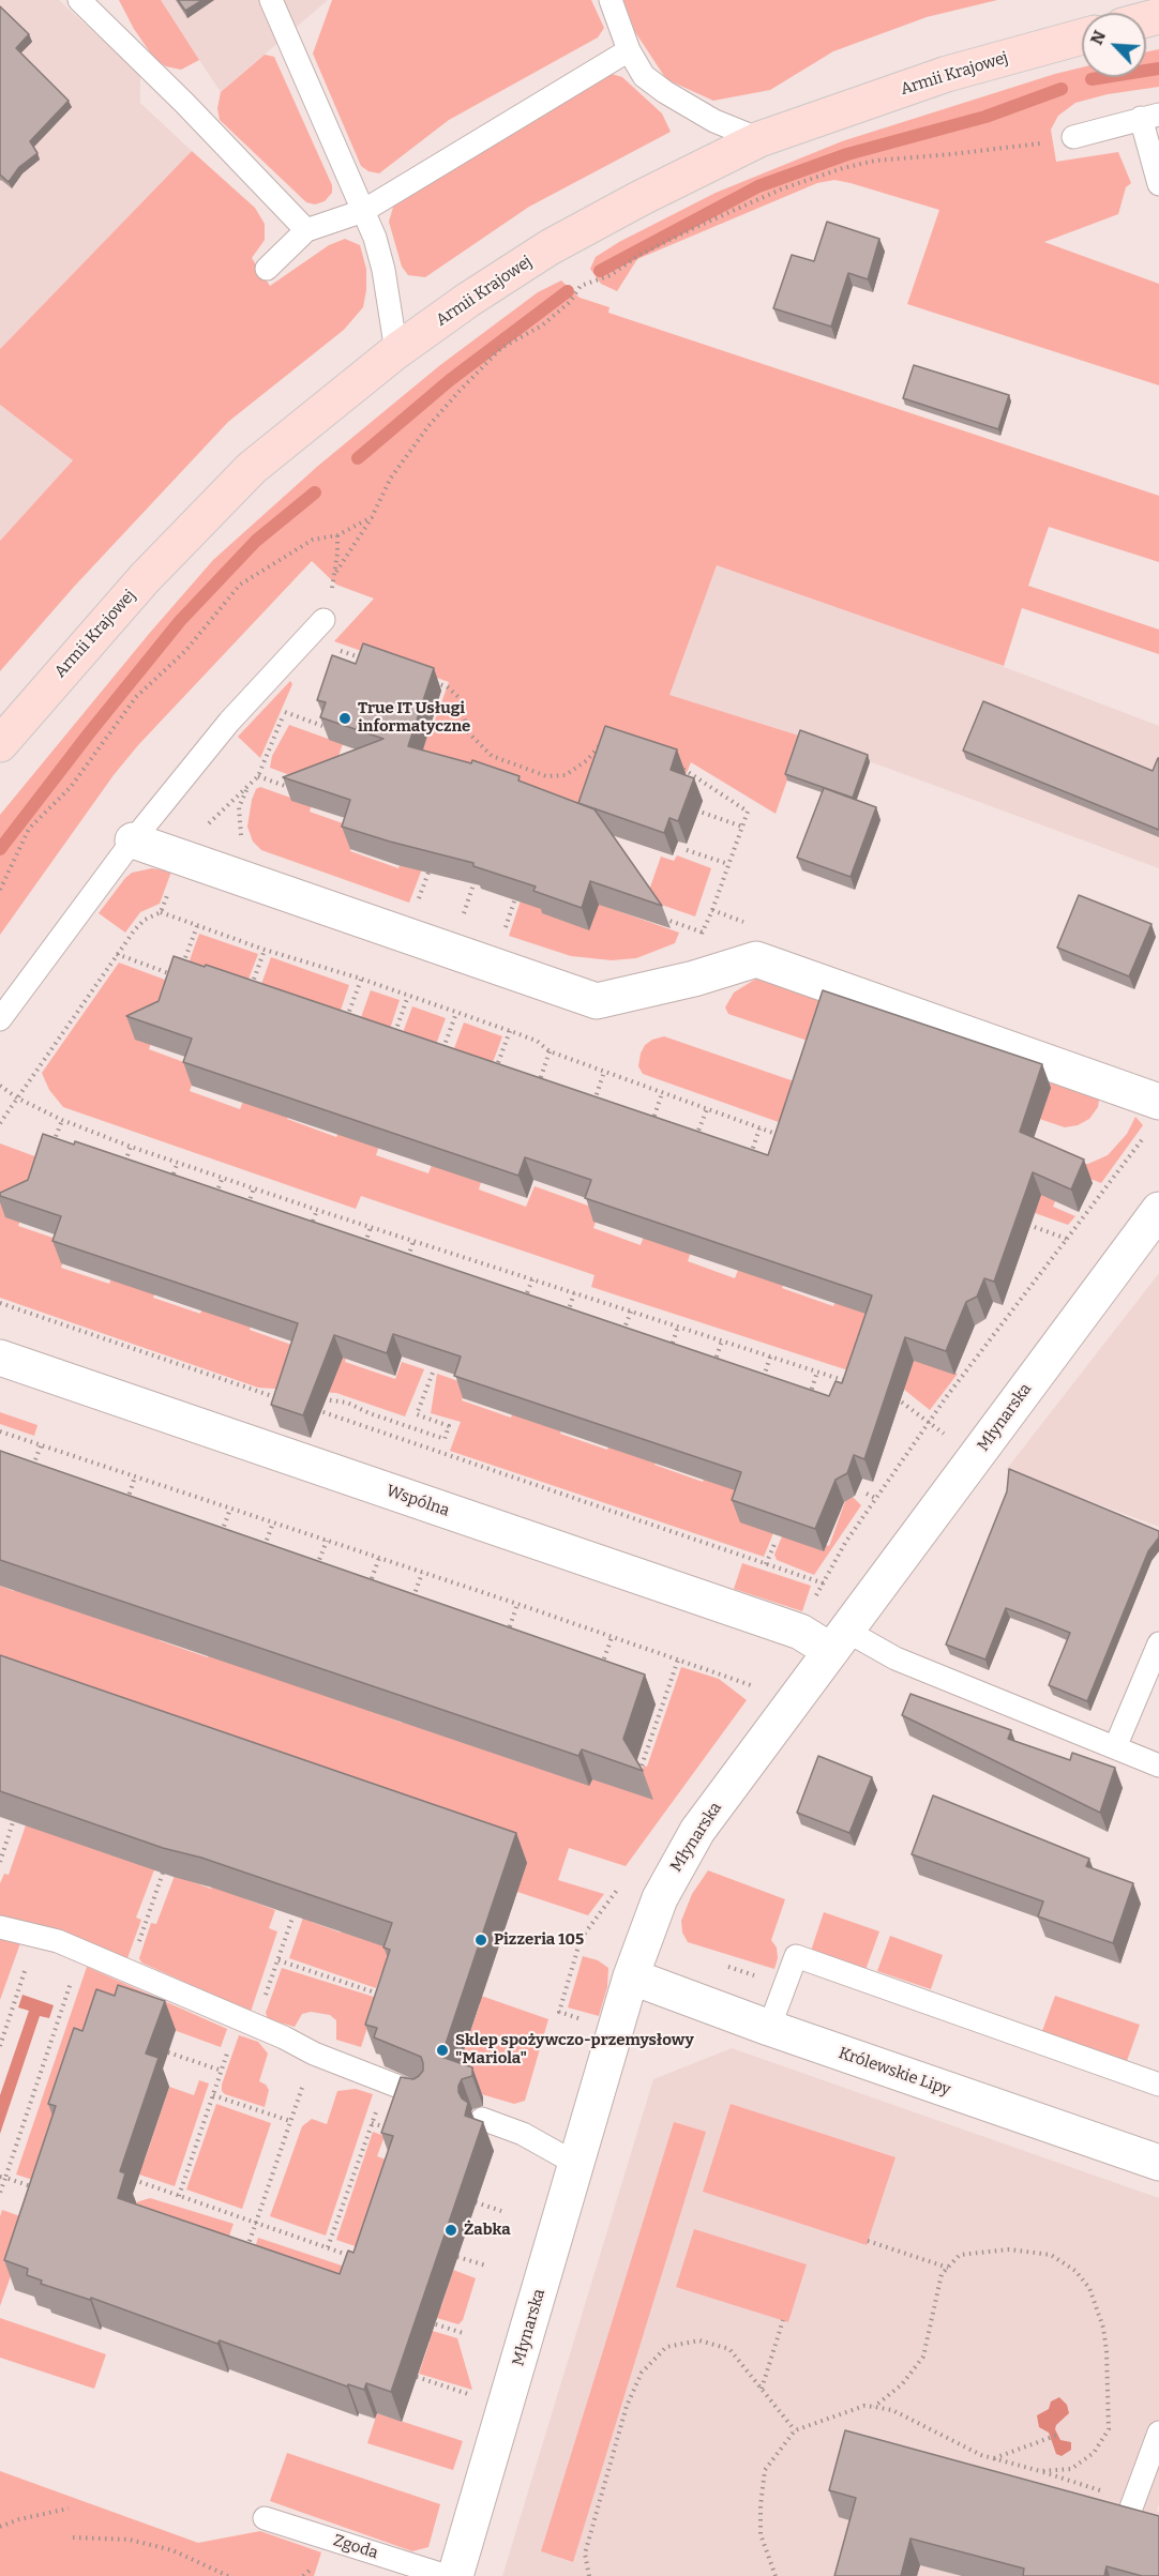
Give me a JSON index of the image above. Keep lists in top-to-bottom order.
{
  "streets": {
    "main road": ["Armii Krajowej"],
    "street": ["Młynarska", "Wspólna", "Królewskie Lipy"],
    "lane": ["Zgoda"]
  },
  "crossings": [
    ["Młynarska", "Wspólna"],
    ["Młynarska", "Królewskie Lipy"]
  ],
  "places": [
    "True IT Usługi informatyczne",
    "Pizzeria 105",
    "Sklep spożywczo-przemysłowy \"Mariola\"",
    "Żabka"
  ],
  "north": "top left"
}
